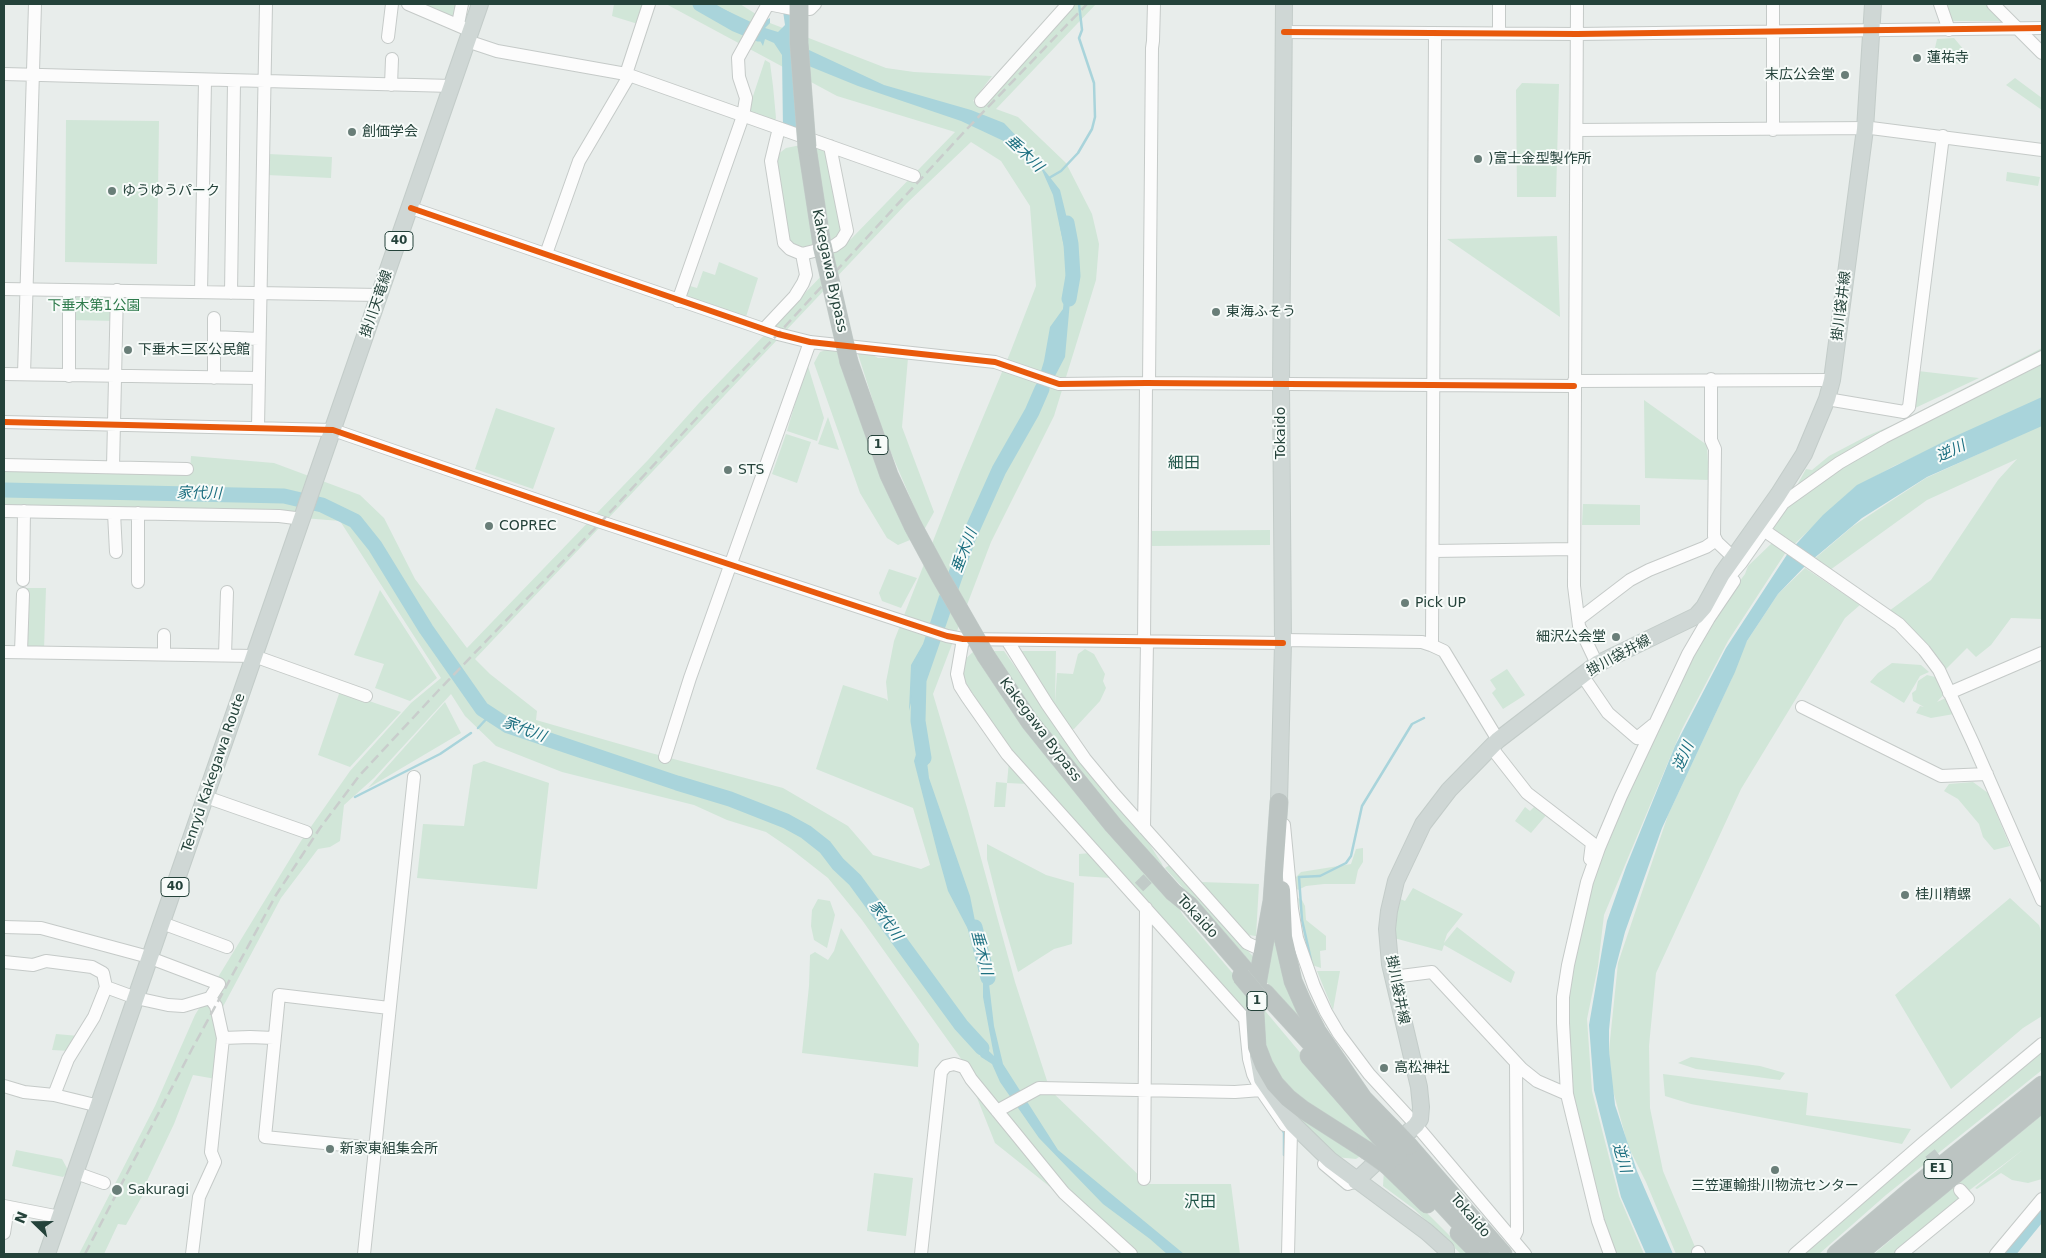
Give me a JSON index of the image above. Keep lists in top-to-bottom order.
{
  "streets": {
    "highway": [
      "Kakegawa Bypass",
      "Tokaido",
      "1",
      "E1"
    ],
    "main road": [
      "40",
      "掛川天竜線",
      "掛川袋井線",
      "Tenryū Kakegawa Route"
    ]
  },
  "crossings": [
    ["Kakegawa Bypass", "Tokaido"],
    ["掛川天竜線", "Tenryū Kakegawa Route"],
    ["Tokaido", "1"]
  ],
  "districts": ["細田", "沢田"],
  "water": ["垂木川", "逆川", "家代川"],
  "parks": ["下垂木第1公園"],
  "places": [
    "蓮祐寺",
    "末広公会堂",
    "創価学会",
    ")富士金型製作所",
    "ゆうゆうパーク",
    "東海ふそう",
    "下垂木三区公民館",
    "STS",
    "COPREC",
    "Pick UP",
    "細沢公会堂",
    "桂川精螺",
    "高松神社",
    "新家東組集会所",
    "三笠運輸掛川物流センター",
    "Sakuragi"
  ],
  "north": "left"
}
